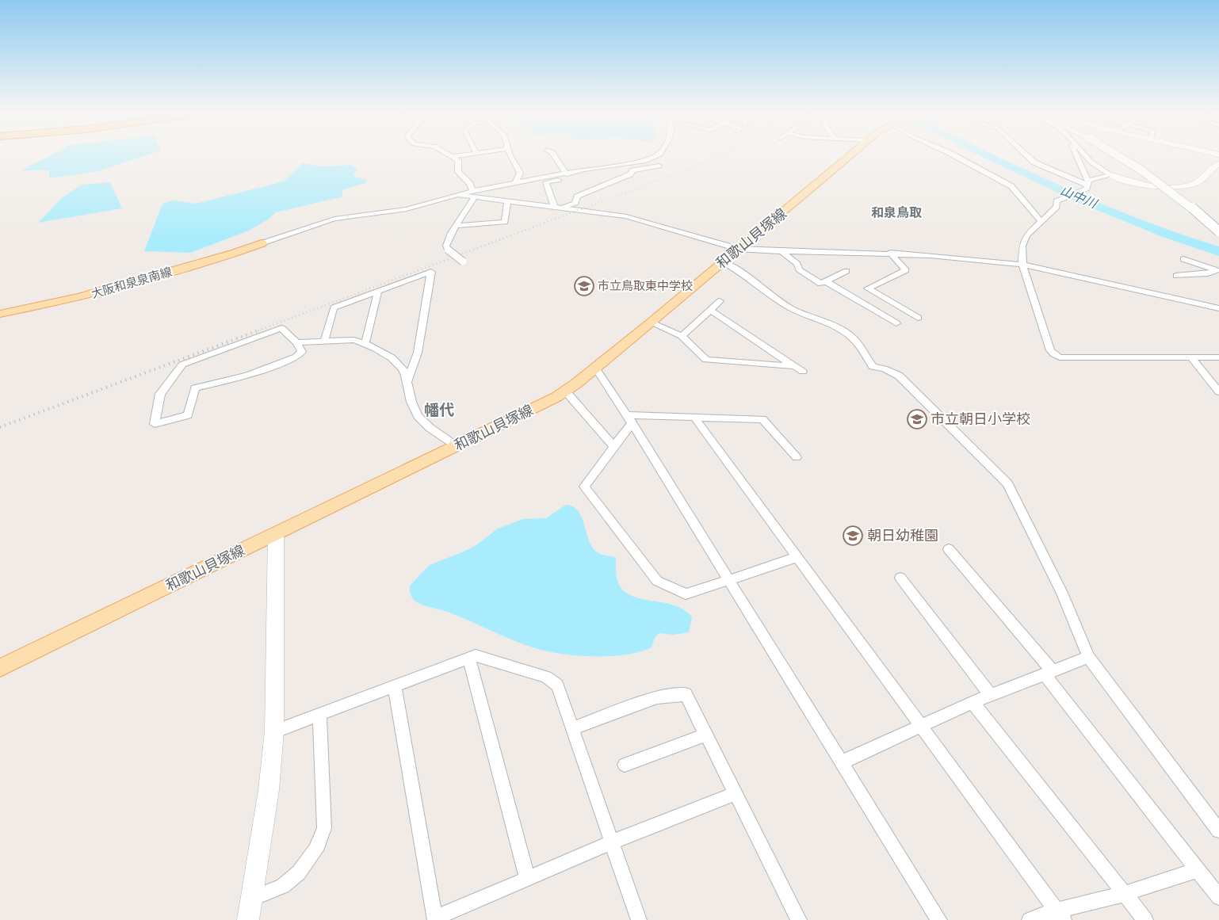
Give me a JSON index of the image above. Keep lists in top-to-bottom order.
{
  "streets": {
    "main road": ["和歌山貝塚線", "大阪和泉泉南線"]
  },
  "districts": ["和泉鳥取", "幡代"],
  "water": ["山中川"],
  "places": {
    "school or university": ["市立鳥取東中学校", "市立朝日小学校", "朝日幼稚園"]
  }
}
